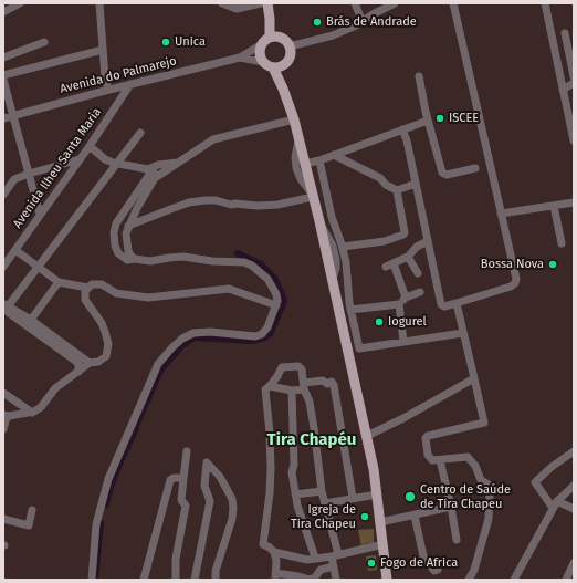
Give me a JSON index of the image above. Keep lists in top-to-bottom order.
{
  "streets": {
    "street": ["Avenida do Palmarejo", "Avenida Ilheu Santa Maria"]
  },
  "crossings": [
    ["Avenida do Palmarejo", "Avenida Ilheu Santa Maria"]
  ],
  "districts": ["Tira Chapéu"],
  "places": [
    "Brás de Andrade",
    "Unica",
    "ISCEE",
    "Bossa Nova",
    "Iogurel",
    "Centro de Saúde de Tira Chapeu",
    "Igreja de Tira Chapeu",
    "Fogo de Africa"
  ]
}
